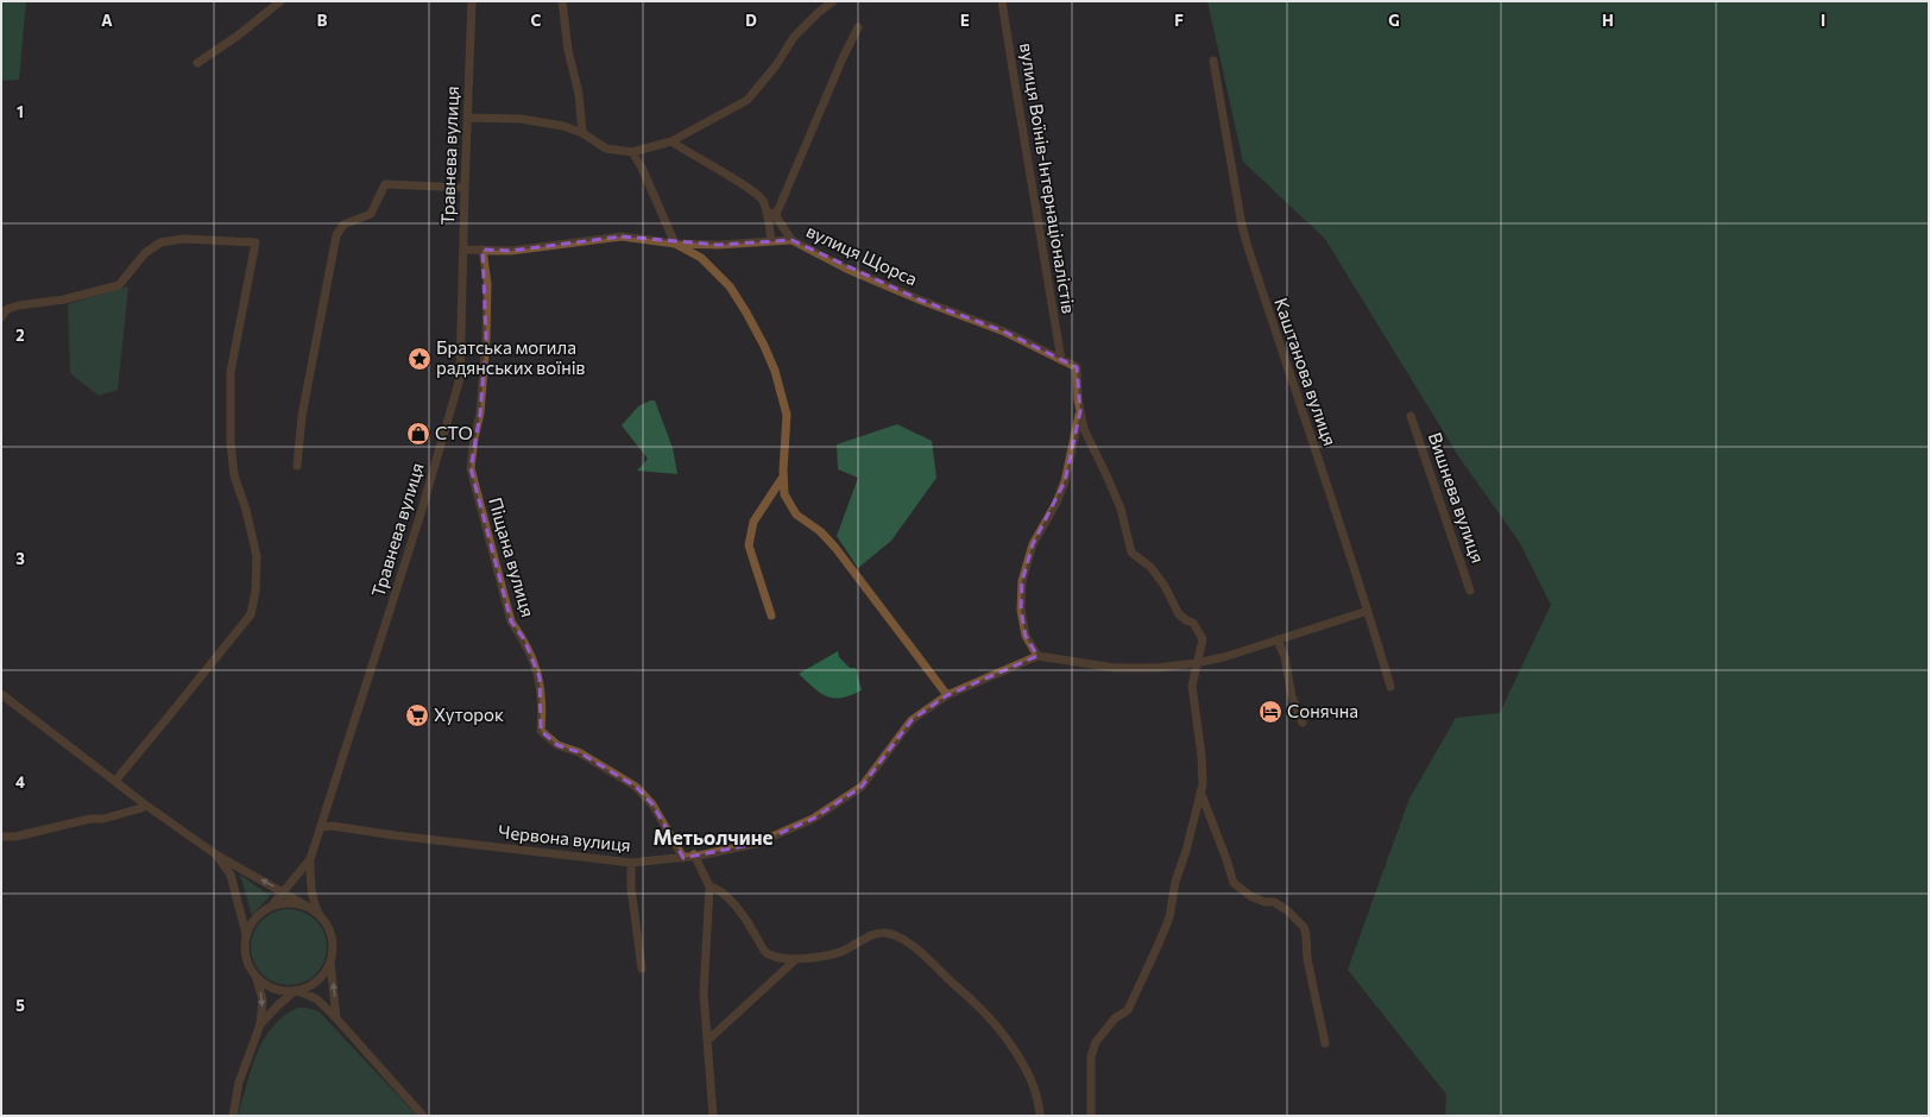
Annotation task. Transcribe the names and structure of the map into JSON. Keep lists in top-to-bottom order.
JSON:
{
  "streets": {
    "street": [
      "Травнева вулиця",
      "вулиця Воїнів-Інтернаціоналістів",
      "вулиця Щорса",
      "Каштанова вулиця",
      "Вишнева вулиця",
      "Піщана вулиця",
      "Червона вулиця"
    ]
  },
  "crossings": [
    ["Травнева вулиця", "вулиця Щорса"],
    ["Травнева вулиця", "Червона вулиця"],
    ["вулиця Воїнів-Інтернаціоналістів", "вулиця Щорса"],
    ["вулиця Щорса", "Піщана вулиця"],
    ["вулиця Щорса", "Червона вулиця"],
    ["Піщана вулиця", "Червона вулиця"]
  ],
  "districts": ["Метьолчине"],
  "places": {
    "place": ["Братська могила радянських воїнів"],
    "shop": ["СТО"],
    "hotel": ["Сонячна"],
    "supermarket": ["Хуторок"]
  },
  "grid": {
    "columns": [
      "A",
      "B",
      "C",
      "D",
      "E",
      "F",
      "G",
      "H",
      "I"
    ],
    "rows": [
      "1",
      "2",
      "3",
      "4",
      "5"
    ]
  }
}
